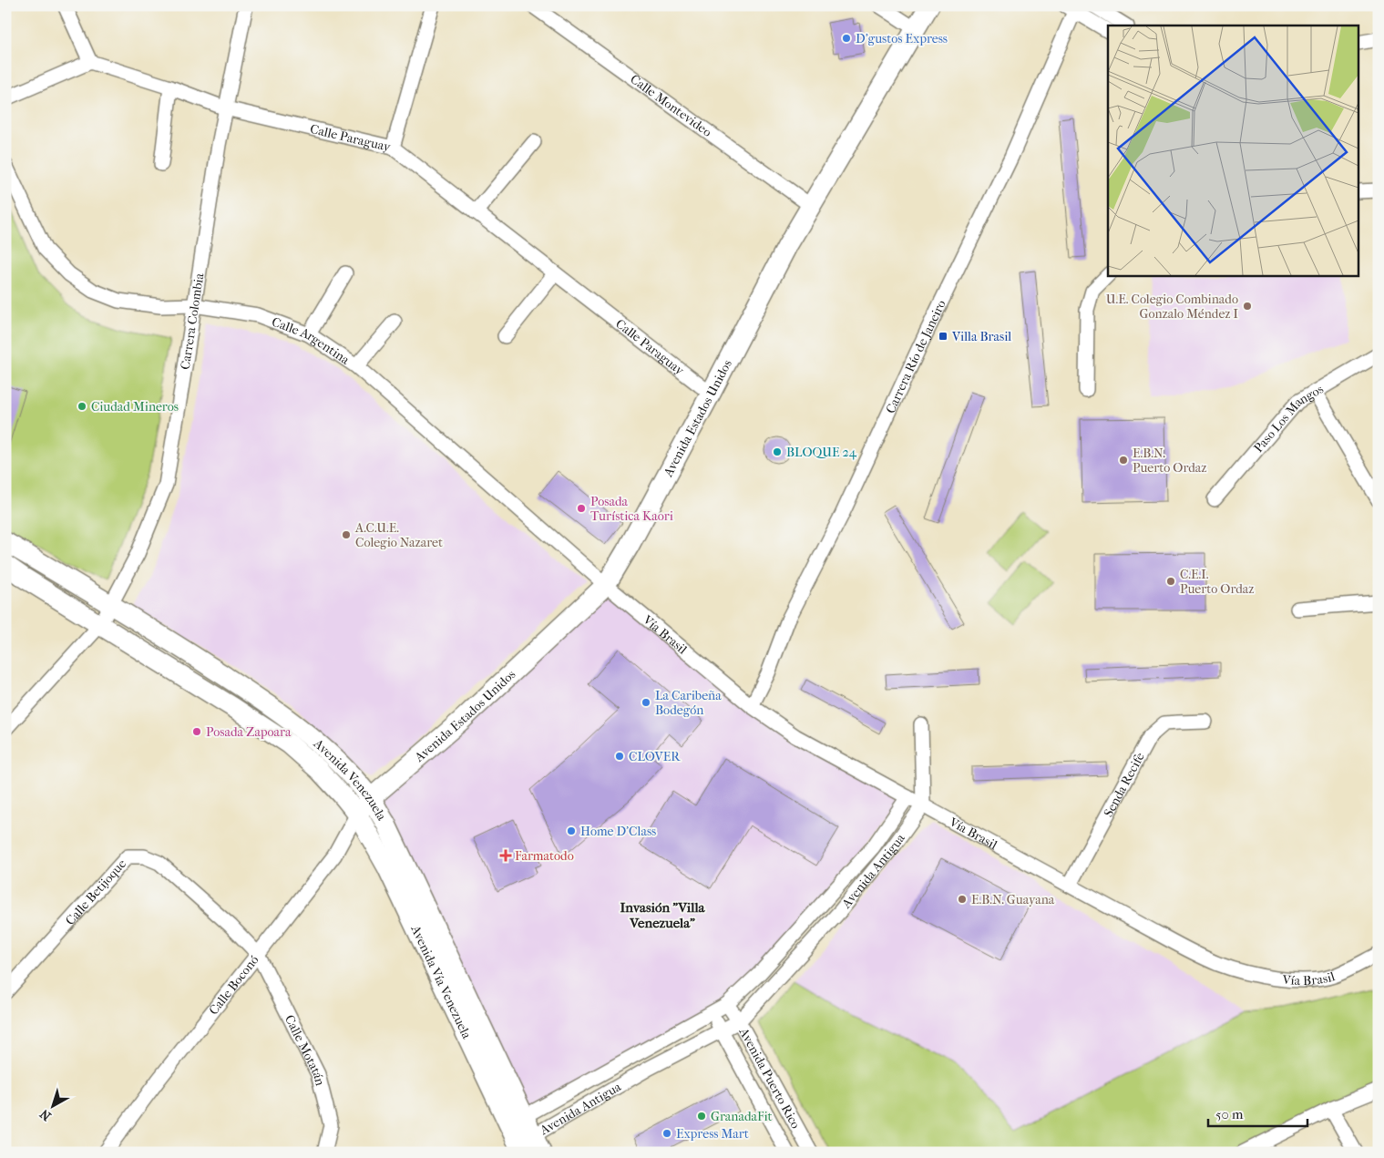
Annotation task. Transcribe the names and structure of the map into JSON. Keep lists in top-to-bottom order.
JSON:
{
  "streets": {
    "street": [
      "Calle Montevideo",
      "Calle Paraguay",
      "Carrera Colombia",
      "Calle Argentina",
      "Carrera Río de Janeiro",
      "Avenida Estados Unidos",
      "Paso Los Mangos",
      "Vía Brasil",
      "Avenida Venezuela",
      "Senda Recife",
      "Avenida Antigua",
      "Calle Betijoque",
      "Avenida Vía Venezuela",
      "Calle Boconó",
      "Calle Motatán",
      "Avenida Puerto Rico"
    ]
  },
  "crossings": [
    ["Calle Montevideo", "Avenida Estados Unidos"],
    ["Calle Paraguay", "Carrera Colombia"],
    ["Calle Paraguay", "Avenida Estados Unidos"],
    ["Carrera Colombia", "Calle Argentina"],
    ["Carrera Colombia", "Avenida Venezuela"],
    ["Calle Argentina", "Avenida Estados Unidos"],
    ["Calle Argentina", "Vía Brasil"],
    ["Carrera Río de Janeiro", "Vía Brasil"],
    ["Avenida Estados Unidos", "Vía Brasil"],
    ["Avenida Estados Unidos", "Avenida Venezuela"],
    ["Avenida Estados Unidos", "Avenida Vía Venezuela"],
    ["Avenida Estados Unidos", "Calle Boconó"],
    ["Vía Brasil", "Senda Recife"],
    ["Vía Brasil", "Avenida Antigua"],
    ["Avenida Venezuela", "Avenida Antigua"],
    ["Avenida Venezuela", "Avenida Vía Venezuela"],
    ["Avenida Venezuela", "Calle Boconó"],
    ["Avenida Antigua", "Avenida Vía Venezuela"],
    ["Avenida Antigua", "Avenida Puerto Rico"],
    ["Calle Betijoque", "Calle Boconó"],
    ["Calle Betijoque", "Calle Motatán"],
    ["Avenida Vía Venezuela", "Calle Boconó"],
    ["Calle Boconó", "Calle Motatán"]
  ],
  "districts": ["Invasión \"Villa Venezuela\""],
  "places": {
    "other": [
      "D'gustos Express",
      "U.E. Colegio Combinado Gonzalo Méndez I",
      "Ciudad Mineros",
      "BLOQUE 24",
      "E.B.N. Puerto Ordaz",
      "Posada Turística Kaori",
      "A.C.U.E. Colegio Nazaret",
      "C.E.I. Puerto Ordaz",
      "La Caribeña Bodegón",
      "Posada Zapoara",
      "CLOVER",
      "Home D'Class",
      "E.B.N. Guayana",
      "GranadaFit",
      "Express Mart"
    ],
    "transit": ["Villa Brasil"],
    "health": ["Farmatodo"]
  },
  "scale_bar": "50 m",
  "north": "bottom left"
}
